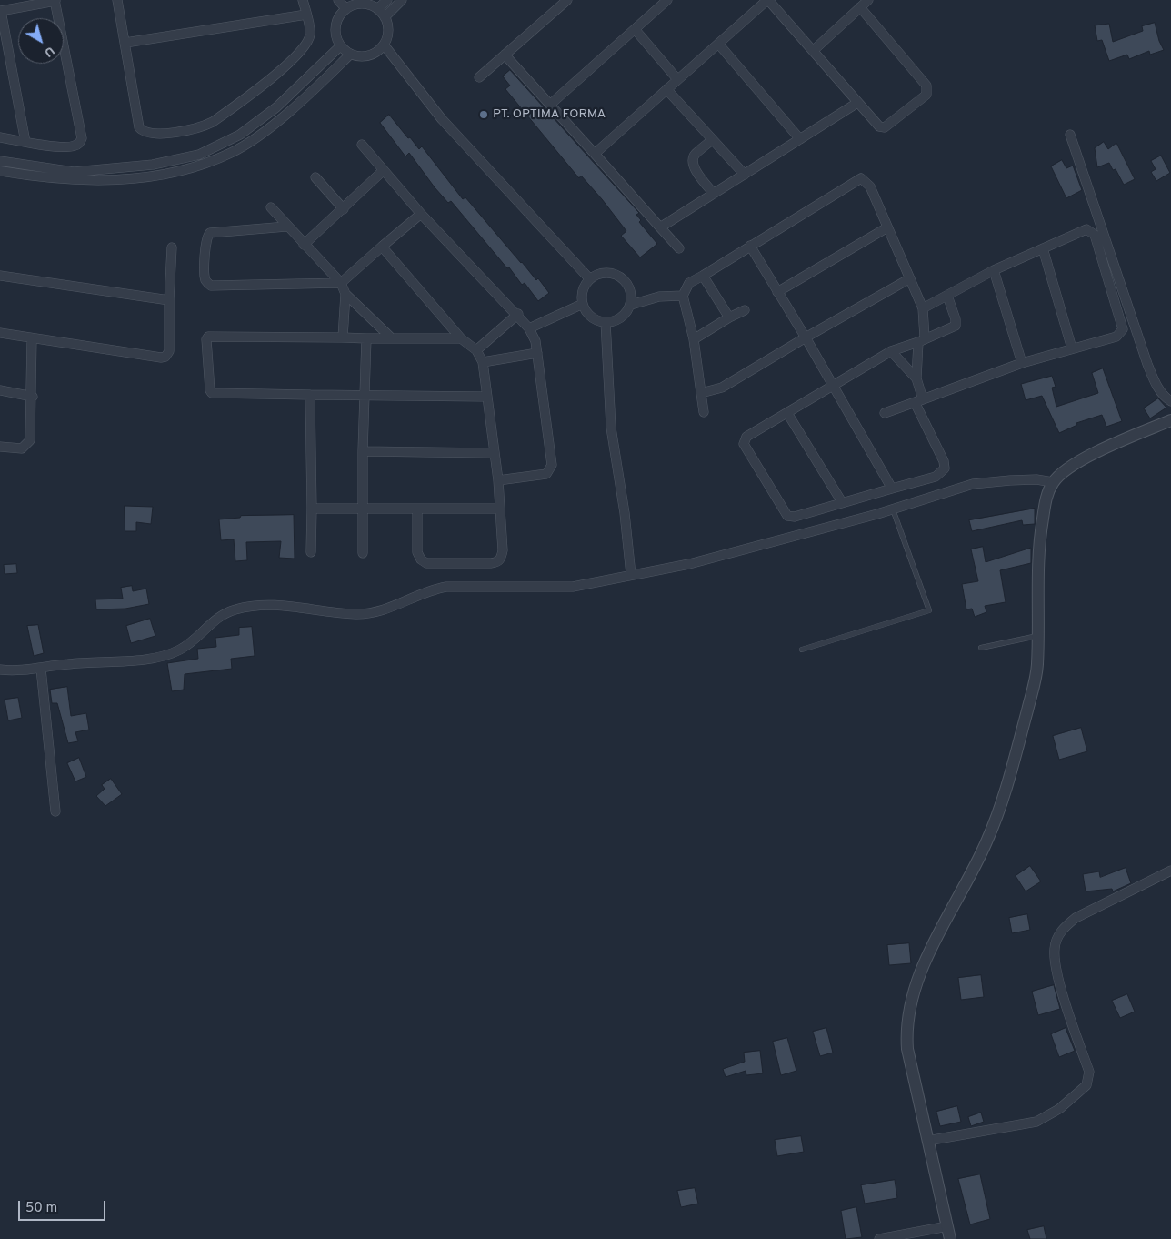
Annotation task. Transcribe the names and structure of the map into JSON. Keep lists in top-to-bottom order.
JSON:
{
  "places": ["PT. OPTIMA FORMA"],
  "scale_bar": "50 m",
  "north": "bottom right"
}
